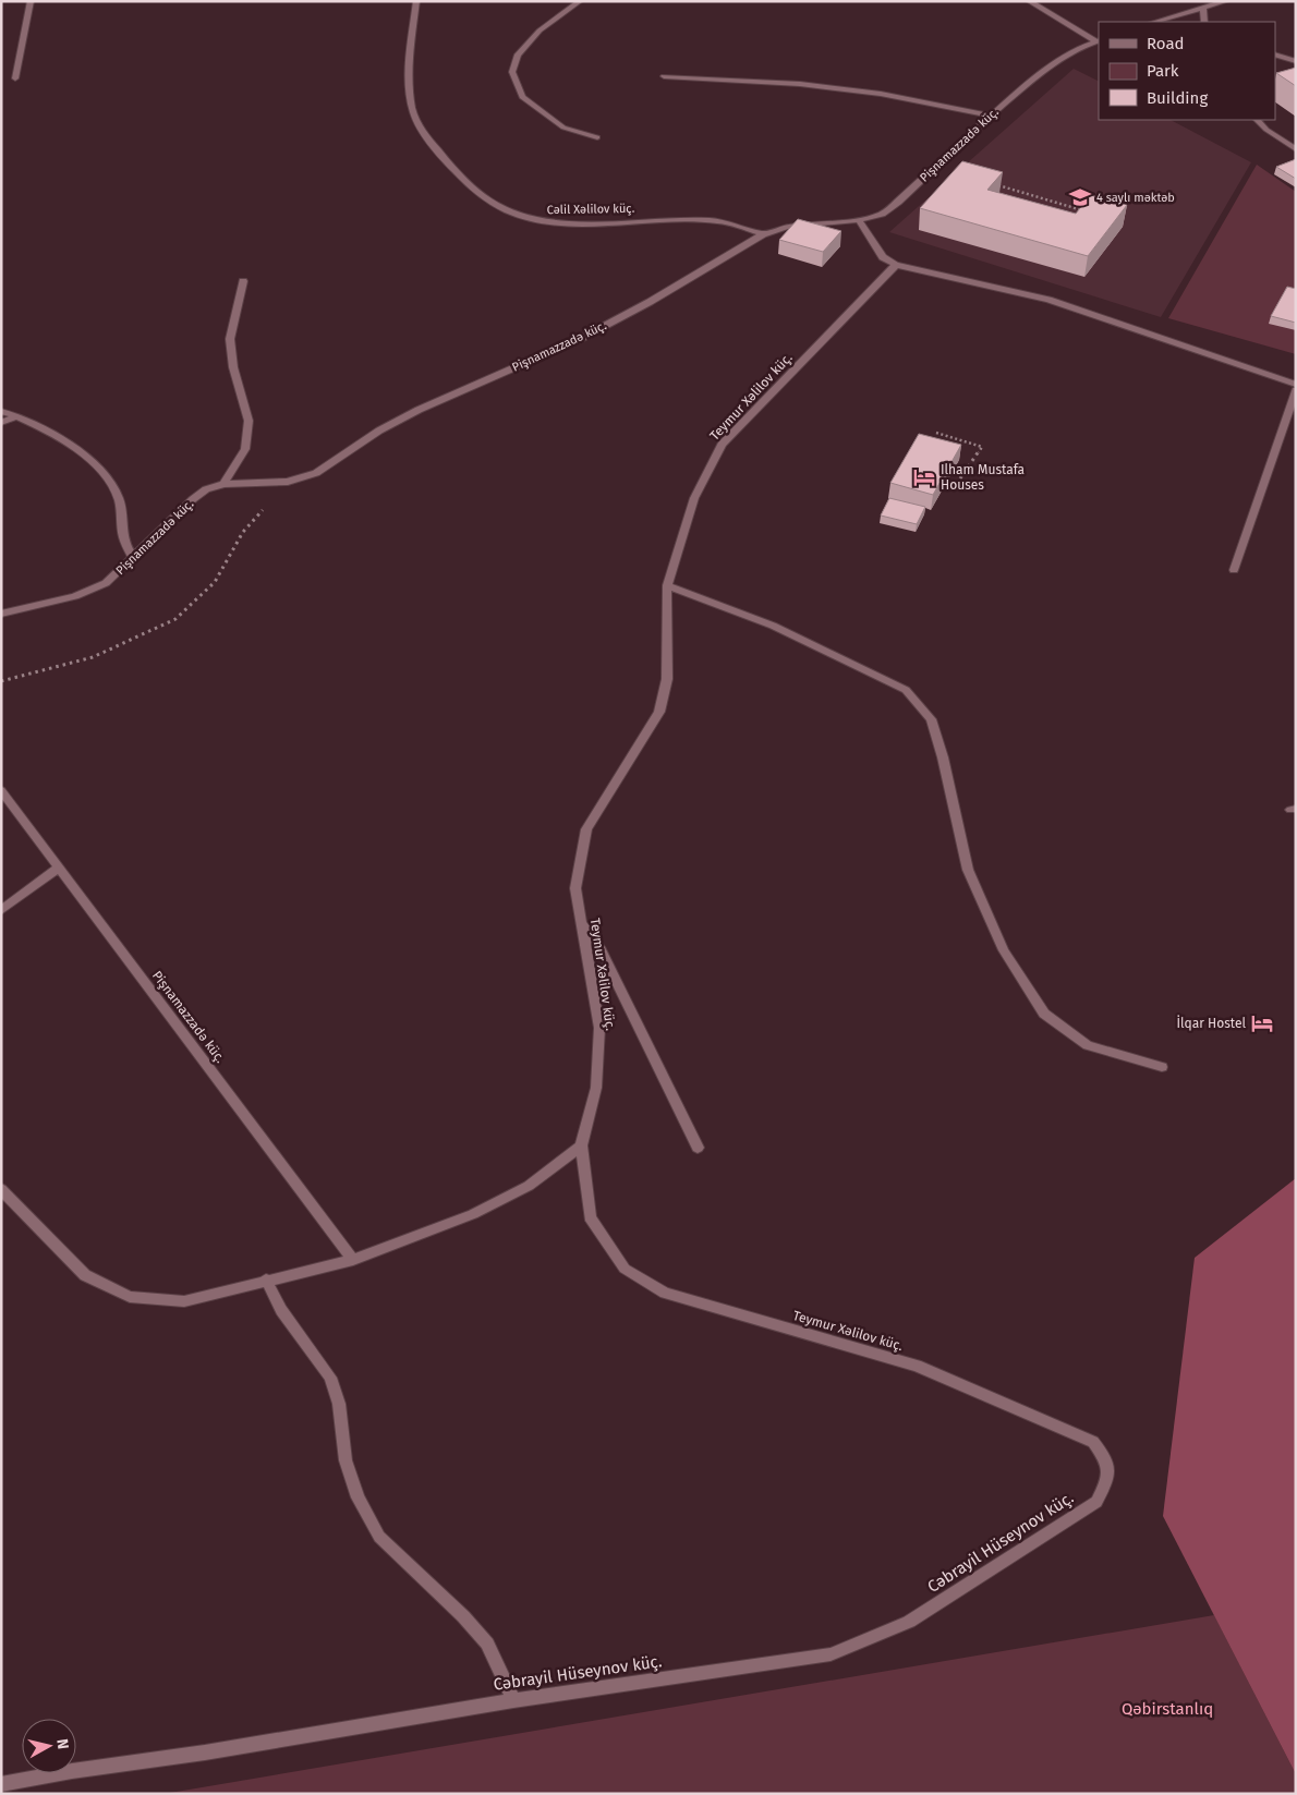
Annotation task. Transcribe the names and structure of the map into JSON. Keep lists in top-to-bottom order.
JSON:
{
  "streets": {
    "street": [
      "Pişnamazzadə küç.",
      "Cəlil Xəlilov küç.",
      "Teymur Xəlilov küç.",
      "Cəbrayil Hüseynov küç."
    ]
  },
  "crossings": [
    ["Pişnamazzadə küç.", "Cəlil Xəlilov küç."],
    ["Teymur Xəlilov küç.", "Cəbrayil Hüseynov küç."]
  ],
  "parks": ["Qəbirstanlıq"],
  "places": {
    "school or university": ["4 saylı məktəb"],
    "hotel": ["Ilham Mustafa Houses", "İlqar Hostel"]
  },
  "legend": ["Road", "Park", "Building"],
  "north": "right"
}
